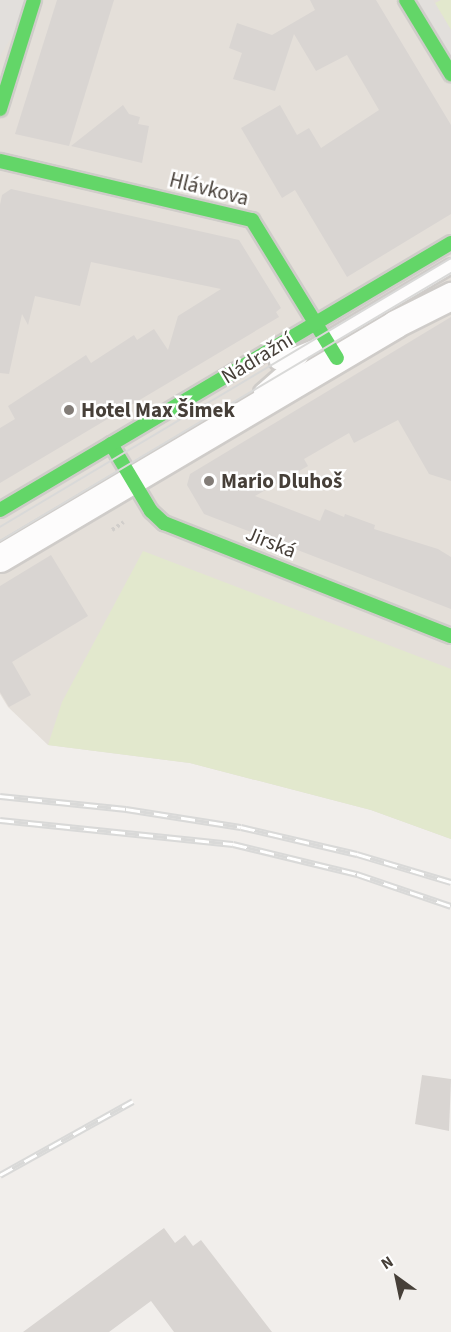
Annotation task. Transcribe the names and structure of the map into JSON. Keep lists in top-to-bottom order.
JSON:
{
  "streets": {
    "street": ["Hlávkova", "Nádražní", "Jirská"]
  },
  "crossings": [
    ["Hlávkova", "Nádražní"],
    ["Nádražní", "Jirská"]
  ],
  "places": ["Hotel Max Šimek", "Mario Dluhoš"],
  "north": "top left"
}
